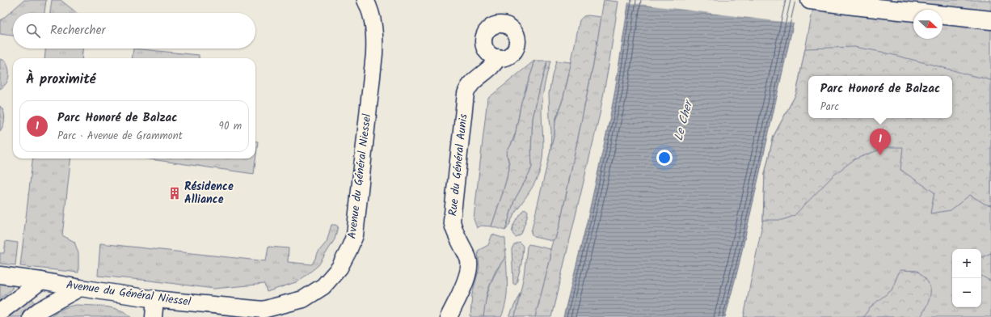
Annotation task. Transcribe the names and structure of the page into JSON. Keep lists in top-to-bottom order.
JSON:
{
  "streets": {
    "street": ["Rue du Général Aunis", "Avenue du Général Niessel"]
  },
  "water": ["Le Cher"],
  "places": {
    "building": ["Résidence Alliance"]
  },
  "north": "right",
  "page": {
    "search": "Rechercher",
    "heading": "À proximité",
    "popup": ["Parc Honoré de Balzac", "Parc"],
    "list": [
      {
        "mark": "1",
        "name": "Parc Honoré de Balzac",
        "note": "Parc · Avenue de Grammont",
        "value": "90 m"
      }
    ],
    "pins": "1",
    "map_buttons": ["+", "−"]
  }
}
